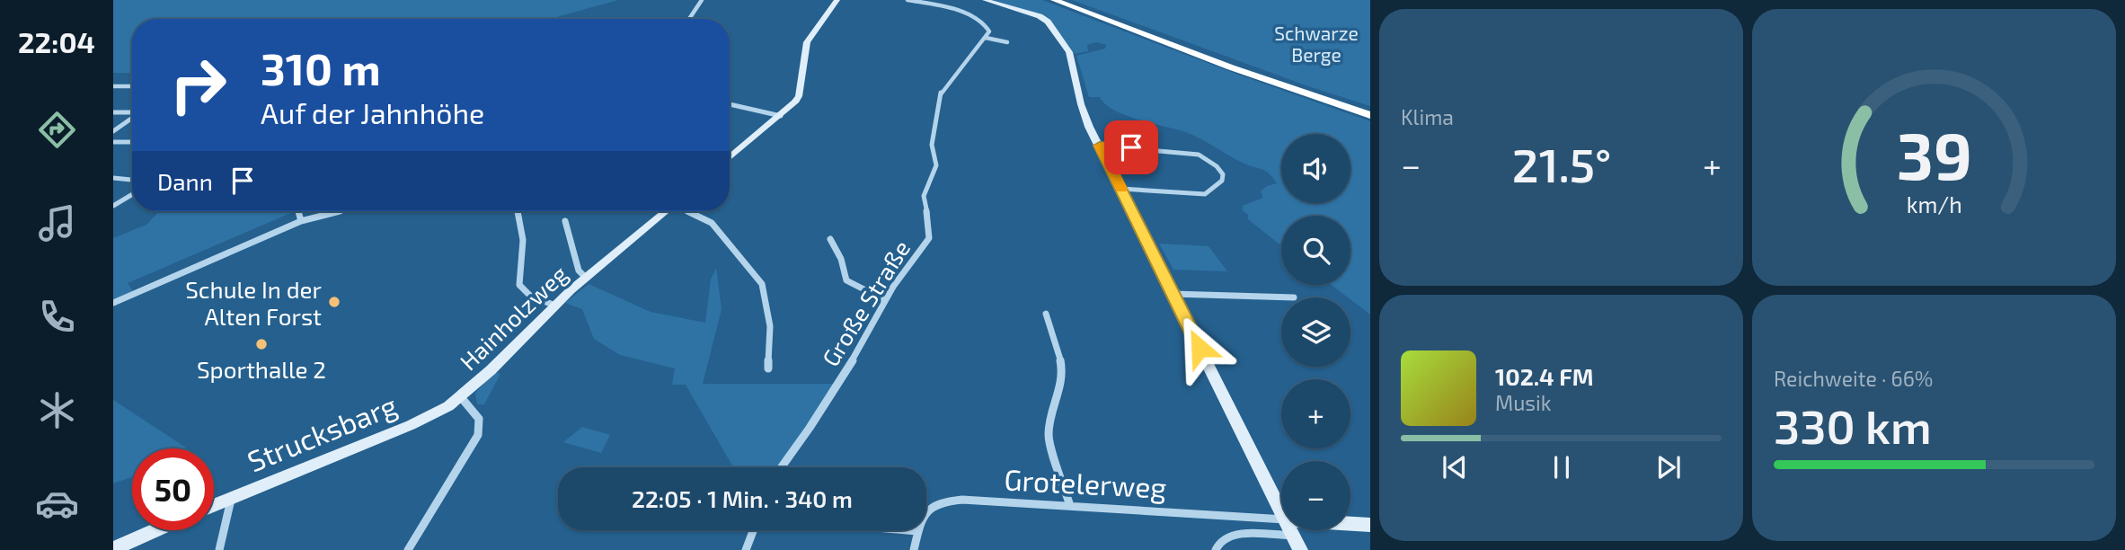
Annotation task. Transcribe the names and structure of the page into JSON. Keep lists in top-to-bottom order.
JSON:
{
  "streets": {
    "street": [
      "Große Straße",
      "Hainholzweg",
      "Strucksbarg",
      "Grotelerweg"
    ]
  },
  "crossings": [
    ["Hainholzweg", "Strucksbarg"]
  ],
  "parks": ["Schwarze Berge"],
  "places": ["Schule In der Alten Forst", "Sporthalle 2"],
  "page": {
    "tabs": "22:04",
    "tile": [
      "Klima",
      ["Reichweite · 66%", "330 km"]
    ],
    "turn": ["310 m", "Auf der Jahnhöhe"],
    "map_buttons": ["+", "−"],
    "heat": ["−", "21.5°", "+"],
    "then": "Dann",
    "song": ["102.4 FM", "Musik"],
    "limit": "50",
    "trip": "22:05 · 1 Min. · 340 m",
    "gauge": ["39", "km/h"]
  }
}
